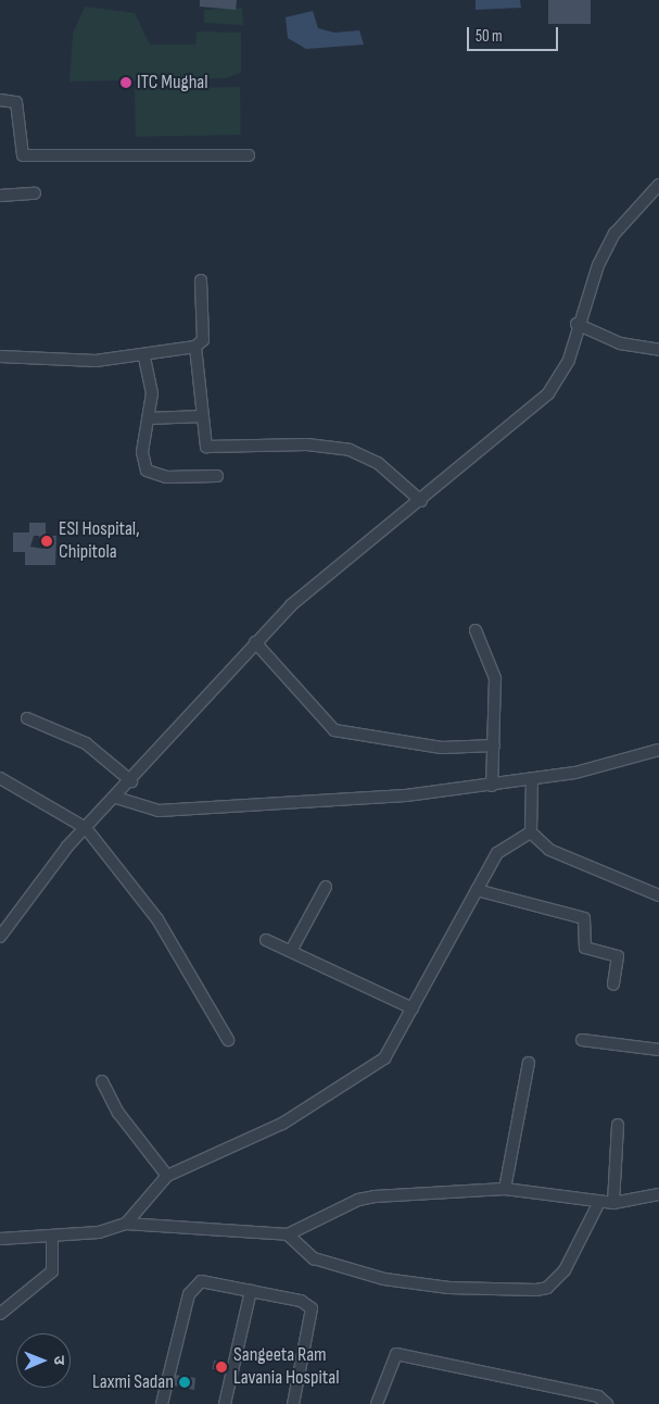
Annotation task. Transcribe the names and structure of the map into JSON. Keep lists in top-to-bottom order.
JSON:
{
  "places": [
    "ITC Mughal",
    "ESI Hospital, Chipitola",
    "Sangeeta Ram Lavania Hospital",
    "Laxmi Sadan"
  ],
  "scale_bar": "50 m",
  "north": "right"
}
